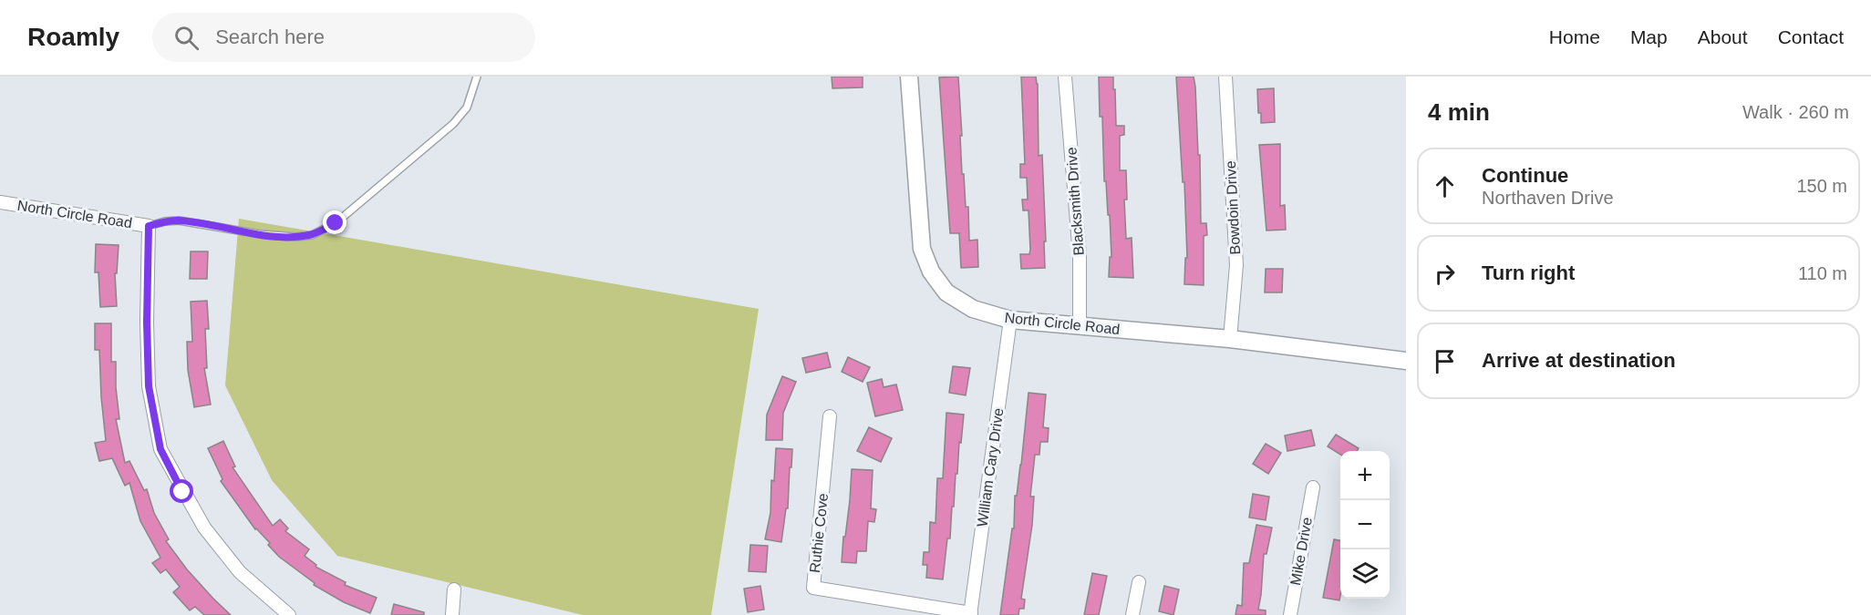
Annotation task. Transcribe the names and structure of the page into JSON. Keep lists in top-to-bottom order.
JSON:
{
  "streets": {
    "street": [
      "Blacksmith Drive",
      "Bowdoin Drive",
      "North Circle Road",
      "William Cary Drive",
      "Ruthie Cove",
      "Mike Drive"
    ]
  },
  "crossings": [
    ["Blacksmith Drive", "North Circle Road"],
    ["Bowdoin Drive", "North Circle Road"],
    ["North Circle Road", "William Cary Drive"],
    ["William Cary Drive", "Ruthie Cove"]
  ],
  "page": {
    "header": "Roamly",
    "search": "Search here",
    "nav": [
      "Home",
      "Map",
      "About",
      "Contact"
    ],
    "heading": ["4 min", "Walk · 260 m"],
    "list": [
      ["Continue", "Northaven Drive", "150 m"],
      ["Turn right", "110 m"],
      "Arrive at destination"
    ],
    "map_buttons": ["+", "−"]
  }
}
